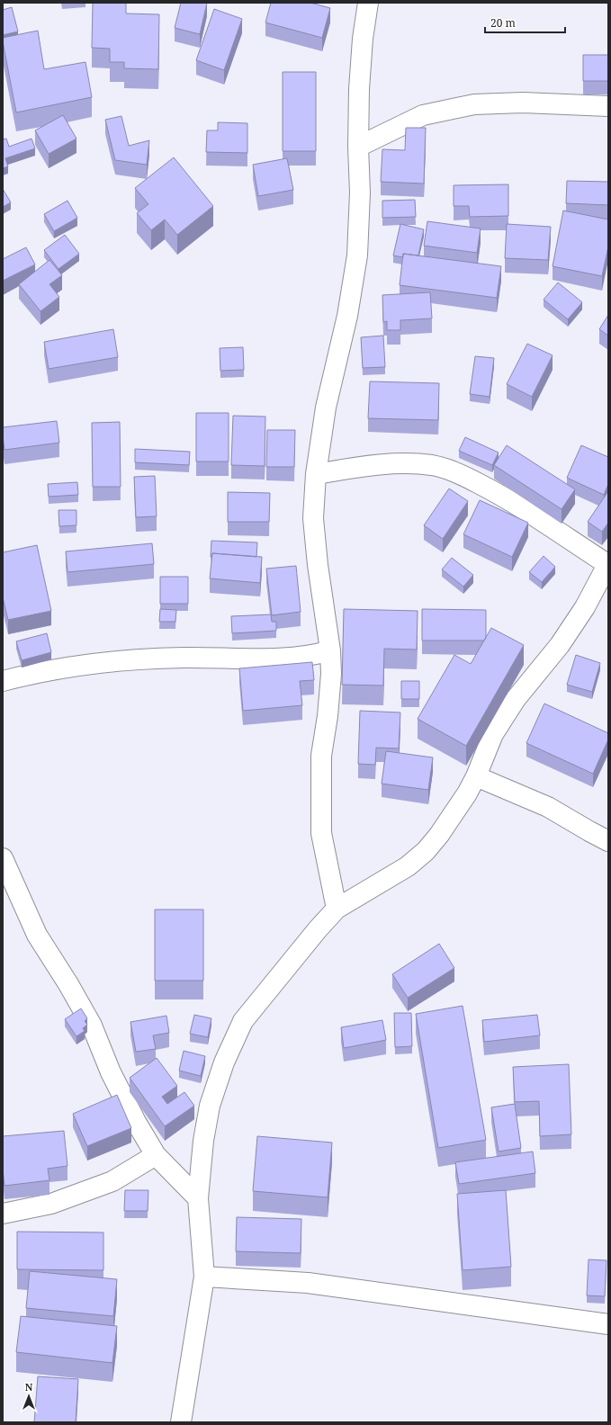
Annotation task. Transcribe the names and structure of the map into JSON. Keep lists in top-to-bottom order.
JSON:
{
  "scale_bar": "20 m",
  "north": "top"
}
